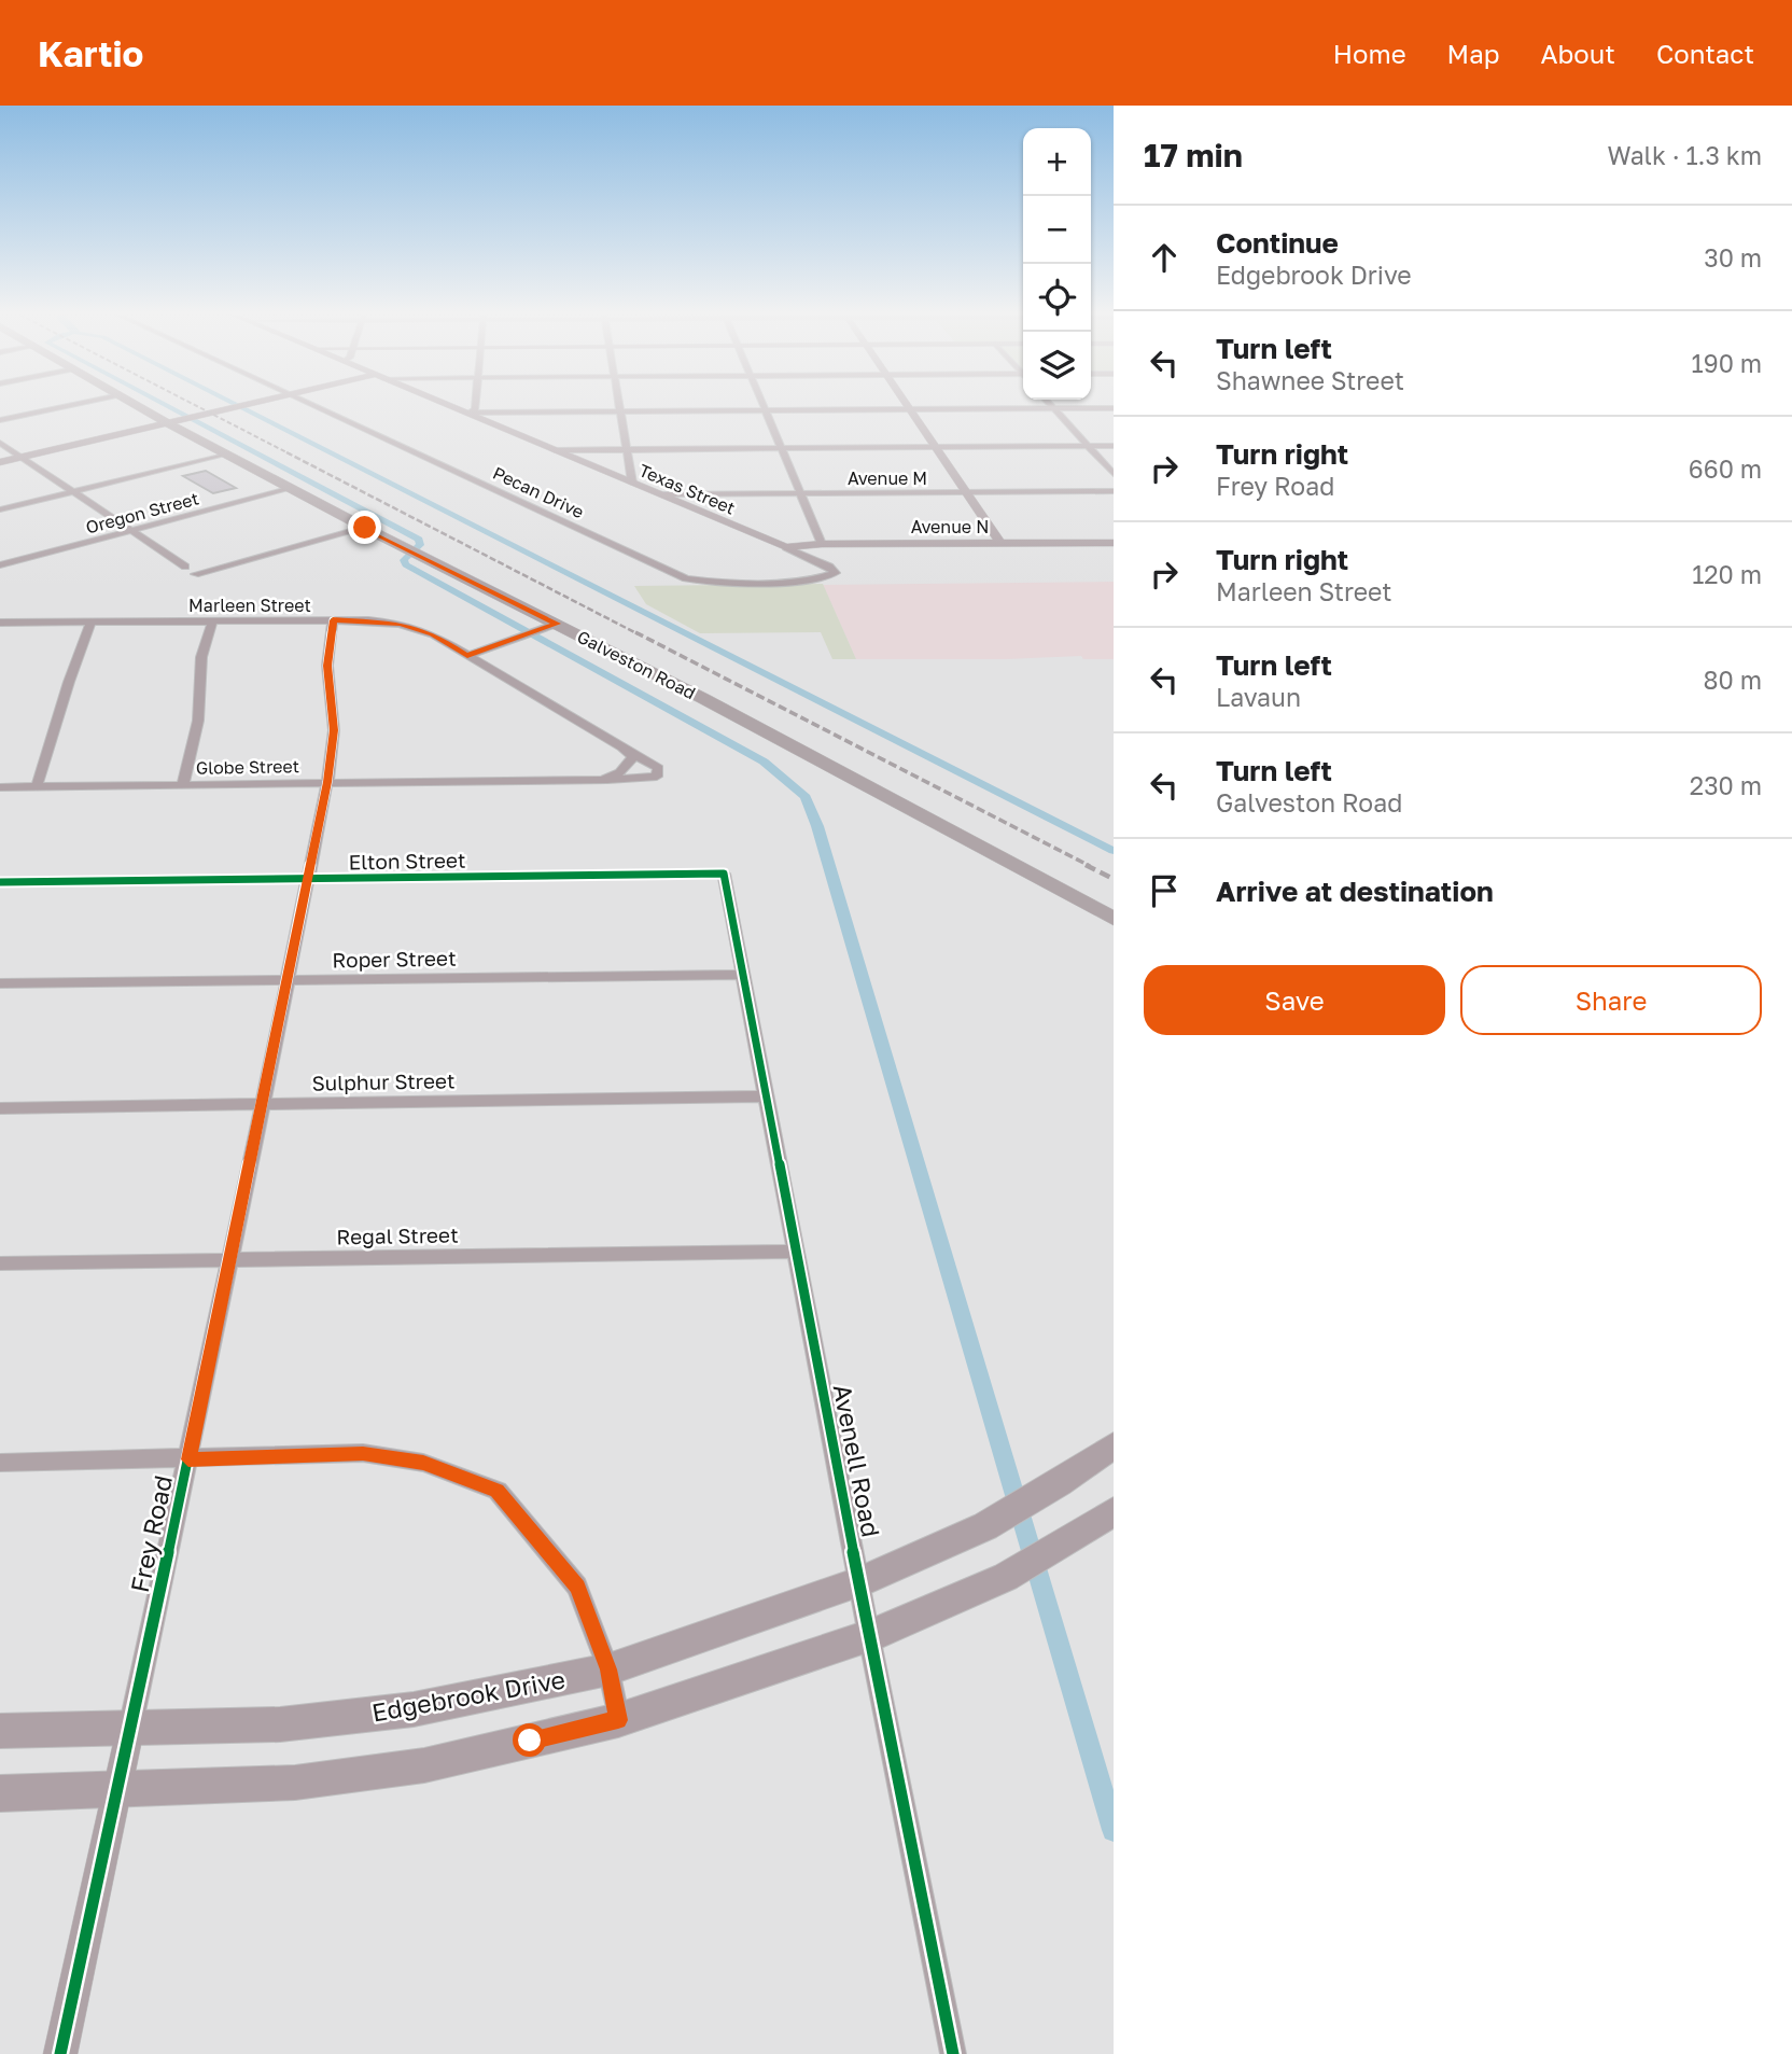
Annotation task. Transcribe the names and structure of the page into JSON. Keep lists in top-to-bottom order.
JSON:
{
  "streets": {
    "main road": ["Galveston Road", "Edgebrook Drive"],
    "street": [
      "Avenue M",
      "Texas Street",
      "Pecan Drive",
      "Oregon Street",
      "Avenue N",
      "Marleen Street",
      "Globe Street",
      "Elton Street",
      "Roper Street",
      "Sulphur Street",
      "Regal Street",
      "Avenell Road",
      "Frey Road"
    ]
  },
  "crossings": [
    ["Avenue M", "Texas Street"],
    ["Texas Street", "Pecan Drive"],
    ["Texas Street", "Avenue N"],
    ["Oregon Street", "Galveston Road"],
    ["Marleen Street", "Globe Street"],
    ["Marleen Street", "Frey Road"],
    ["Globe Street", "Frey Road"],
    ["Elton Street", "Avenell Road"],
    ["Elton Street", "Frey Road"],
    ["Roper Street", "Avenell Road"],
    ["Roper Street", "Frey Road"],
    ["Sulphur Street", "Avenell Road"],
    ["Sulphur Street", "Frey Road"],
    ["Regal Street", "Avenell Road"],
    ["Regal Street", "Frey Road"],
    ["Avenell Road", "Edgebrook Drive"],
    ["Frey Road", "Edgebrook Drive"]
  ],
  "page": {
    "header": "Kartio",
    "nav": [
      "Home",
      "Map",
      "About",
      "Contact"
    ],
    "heading": ["17 min", "Walk · 1.3 km"],
    "map_buttons": ["+", "−"],
    "list": [
      ["Continue", "Edgebrook Drive", "30 m"],
      ["Turn left", "Shawnee Street", "190 m"],
      ["Turn right", "Frey Road", "660 m"],
      ["Turn right", "Marleen Street", "120 m"],
      ["Turn left", "Lavaun", "80 m"],
      ["Turn left", "Galveston Road", "230 m"],
      "Arrive at destination"
    ],
    "buttons": ["Save", "Share"]
  }
}
